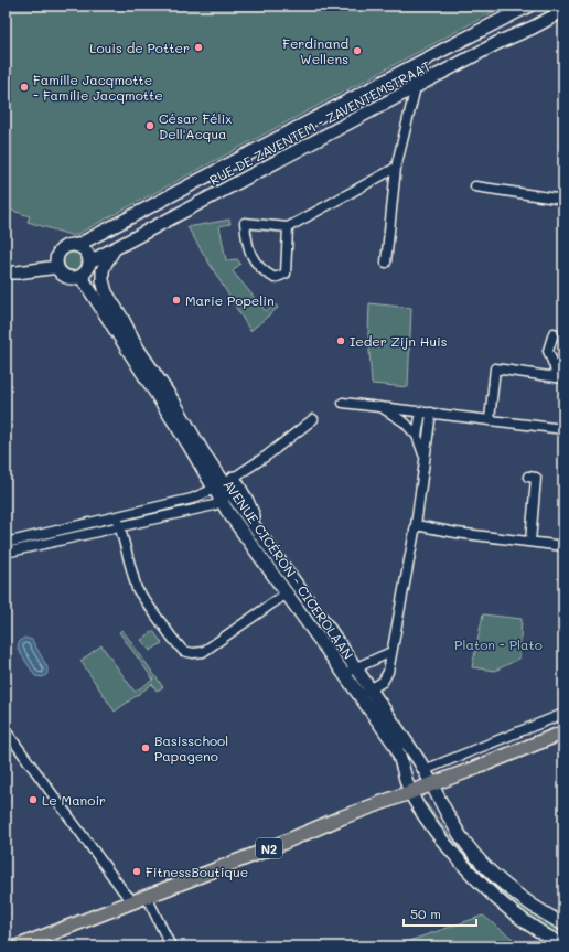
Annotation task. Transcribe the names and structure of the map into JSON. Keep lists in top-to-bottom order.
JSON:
{
  "streets": {
    "main road": ["RUE DE ZAVENTEM - ZAVENTEMSTRAAT", "AVENUE CICÉRON - CICEROLAAN", "N2"]
  },
  "crossings": [
    ["RUE DE ZAVENTEM - ZAVENTEMSTRAAT", "AVENUE CICÉRON - CICEROLAAN"],
    ["AVENUE CICÉRON - CICEROLAAN", "N2"]
  ],
  "parks": ["Platon - Plato"],
  "places": [
    "Louis de Potter",
    "Ferdinand Wellens",
    "Famille Jacqmotte - Familie Jacqmotte",
    "César Félix Dell'Acqua",
    "Marie Popelin",
    "Ieder Zijn Huis",
    "Basisschool Papageno",
    "Le Manoir",
    "FitnessBoutique"
  ],
  "scale_bar": "50 m"
}
